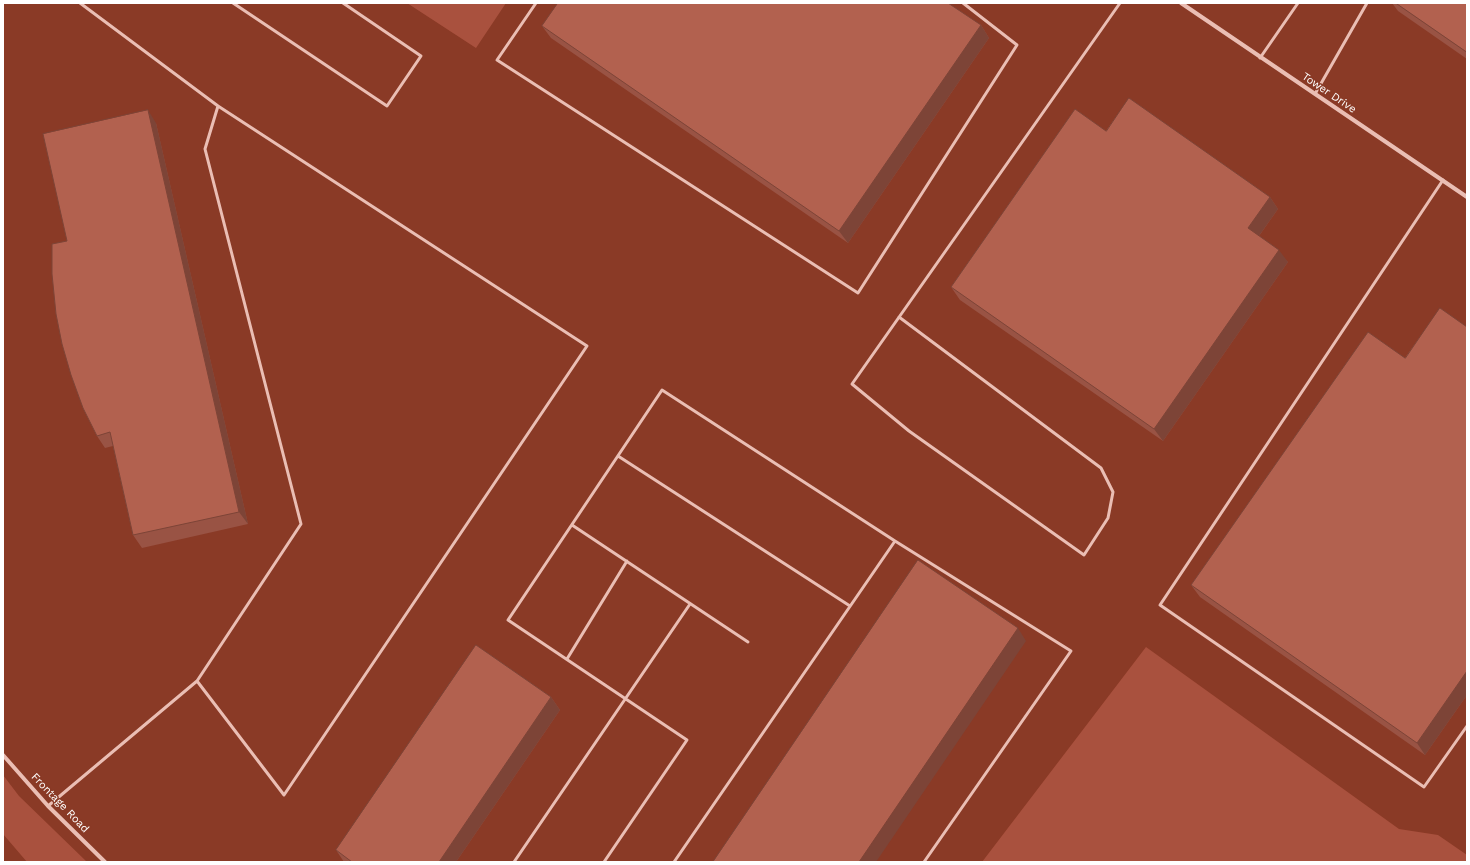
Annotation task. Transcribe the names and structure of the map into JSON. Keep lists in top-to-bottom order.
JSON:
{
  "streets": {
    "street": ["Tower Drive", "Frontage Road"]
  }
}
